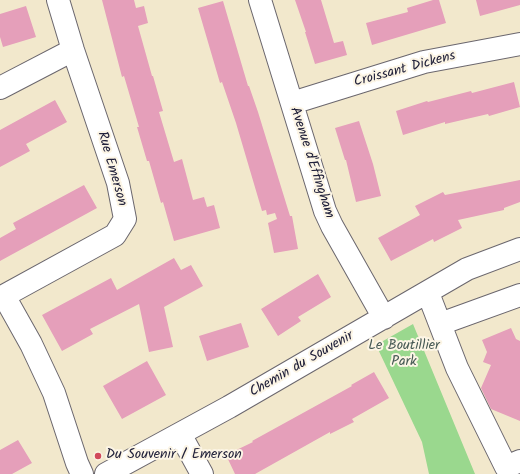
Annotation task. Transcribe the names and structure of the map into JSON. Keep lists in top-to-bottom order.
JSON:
{
  "streets": {
    "street": [
      "Croissant Dickens",
      "Avenue d'Effingham",
      "Rue Emerson",
      "Chemin du Souvenir"
    ]
  },
  "crossings": [
    ["Croissant Dickens", "Avenue d'Effingham"],
    ["Avenue d'Effingham", "Chemin du Souvenir"]
  ],
  "parks": ["Le Boutillier Park"],
  "places": ["Du Souvenir / Emerson"]
}
